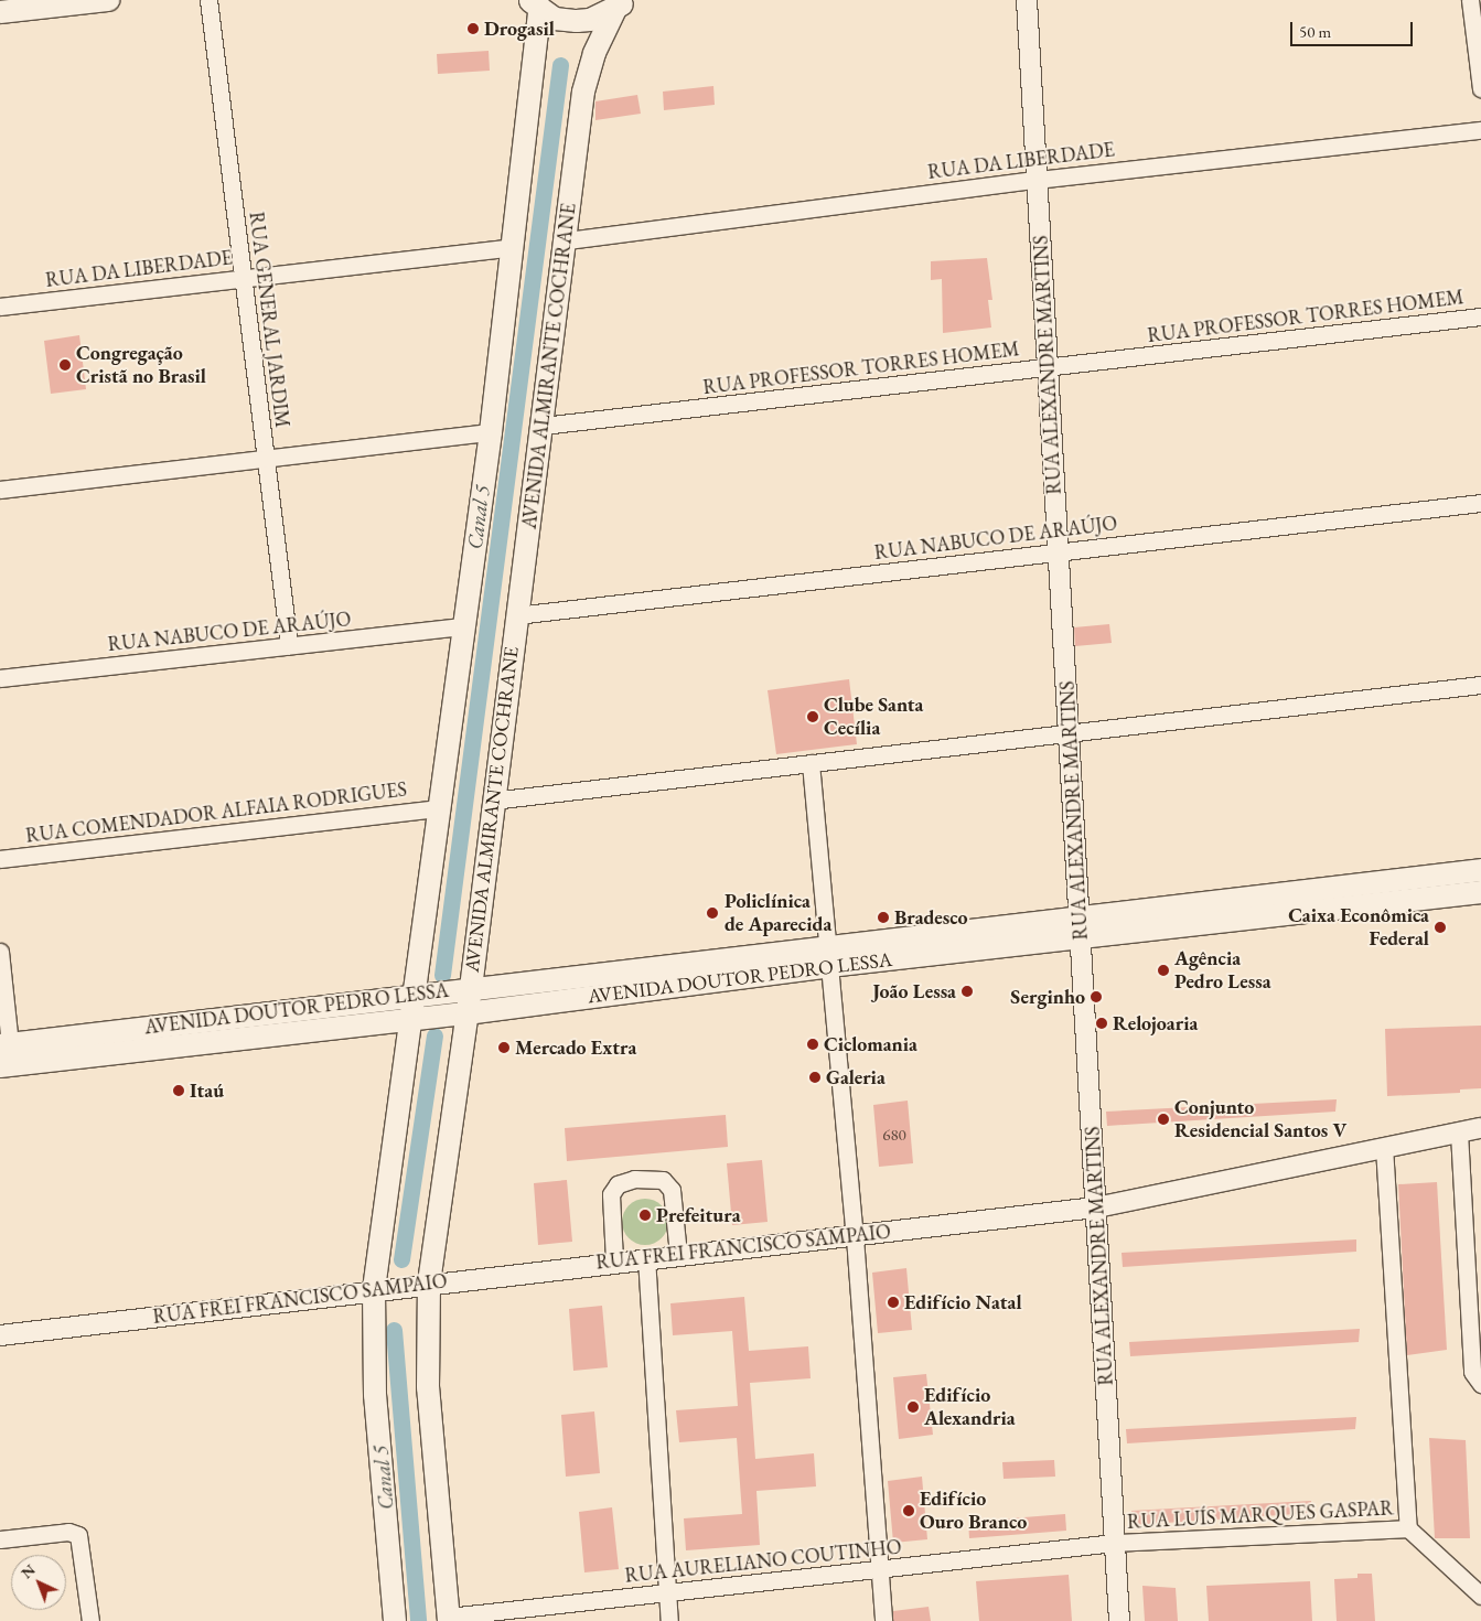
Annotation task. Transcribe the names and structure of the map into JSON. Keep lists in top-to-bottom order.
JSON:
{
  "streets": {
    "main road": ["AVENIDA ALMIRANTE COCHRANE", "AVENIDA DOUTOR PEDRO LESSA"],
    "street": [
      "RUA DA LIBERDADE",
      "RUA PROFESSOR TORRES HOMEM",
      "RUA GENERAL JARDIM",
      "RUA ALEXANDRE MARTINS",
      "RUA NABUCO DE ARAÚJO",
      "RUA COMENDADOR ALFAIA RODRIGUES",
      "RUA FREI FRANCISCO SAMPAIO",
      "RUA LUÍS MARQUES GASPAR",
      "RUA AURELIANO COUTINHO"
    ]
  },
  "crossings": [
    ["RUA DA LIBERDADE", "RUA GENERAL JARDIM"],
    ["RUA DA LIBERDADE", "RUA ALEXANDRE MARTINS"],
    ["RUA DA LIBERDADE", "AVENIDA ALMIRANTE COCHRANE"],
    ["RUA PROFESSOR TORRES HOMEM", "RUA ALEXANDRE MARTINS"],
    ["RUA PROFESSOR TORRES HOMEM", "AVENIDA ALMIRANTE COCHRANE"],
    ["RUA GENERAL JARDIM", "RUA NABUCO DE ARAÚJO"],
    ["RUA ALEXANDRE MARTINS", "RUA NABUCO DE ARAÚJO"],
    ["RUA ALEXANDRE MARTINS", "AVENIDA DOUTOR PEDRO LESSA"],
    ["RUA ALEXANDRE MARTINS", "RUA FREI FRANCISCO SAMPAIO"],
    ["RUA ALEXANDRE MARTINS", "RUA LUÍS MARQUES GASPAR"],
    ["RUA ALEXANDRE MARTINS", "RUA AURELIANO COUTINHO"],
    ["AVENIDA ALMIRANTE COCHRANE", "RUA NABUCO DE ARAÚJO"],
    ["AVENIDA ALMIRANTE COCHRANE", "AVENIDA DOUTOR PEDRO LESSA"],
    ["AVENIDA ALMIRANTE COCHRANE", "RUA FREI FRANCISCO SAMPAIO"],
    ["AVENIDA ALMIRANTE COCHRANE", "RUA AURELIANO COUTINHO"],
    ["RUA LUÍS MARQUES GASPAR", "RUA AURELIANO COUTINHO"]
  ],
  "water": ["Canal 5"],
  "places": [
    "Drogasil",
    "Congregação Cristã no Brasil",
    "Clube Santa Cecília",
    "Policlínica de Aparecida",
    "Bradesco",
    "Caixa Econômica Federal",
    "Agência Pedro Lessa",
    "João Lessa",
    "Serginho",
    "Relojoaria",
    "Ciclomania",
    "Mercado Extra",
    "Galeria",
    "Itaú",
    "Conjunto Residencial Santos V",
    "Prefeitura",
    "Edifício Natal",
    "Edifício Alexandria",
    "Edifício Ouro Branco"
  ],
  "house_numbers": ["680"],
  "scale_bar": "50 m",
  "north": "top left"
}
